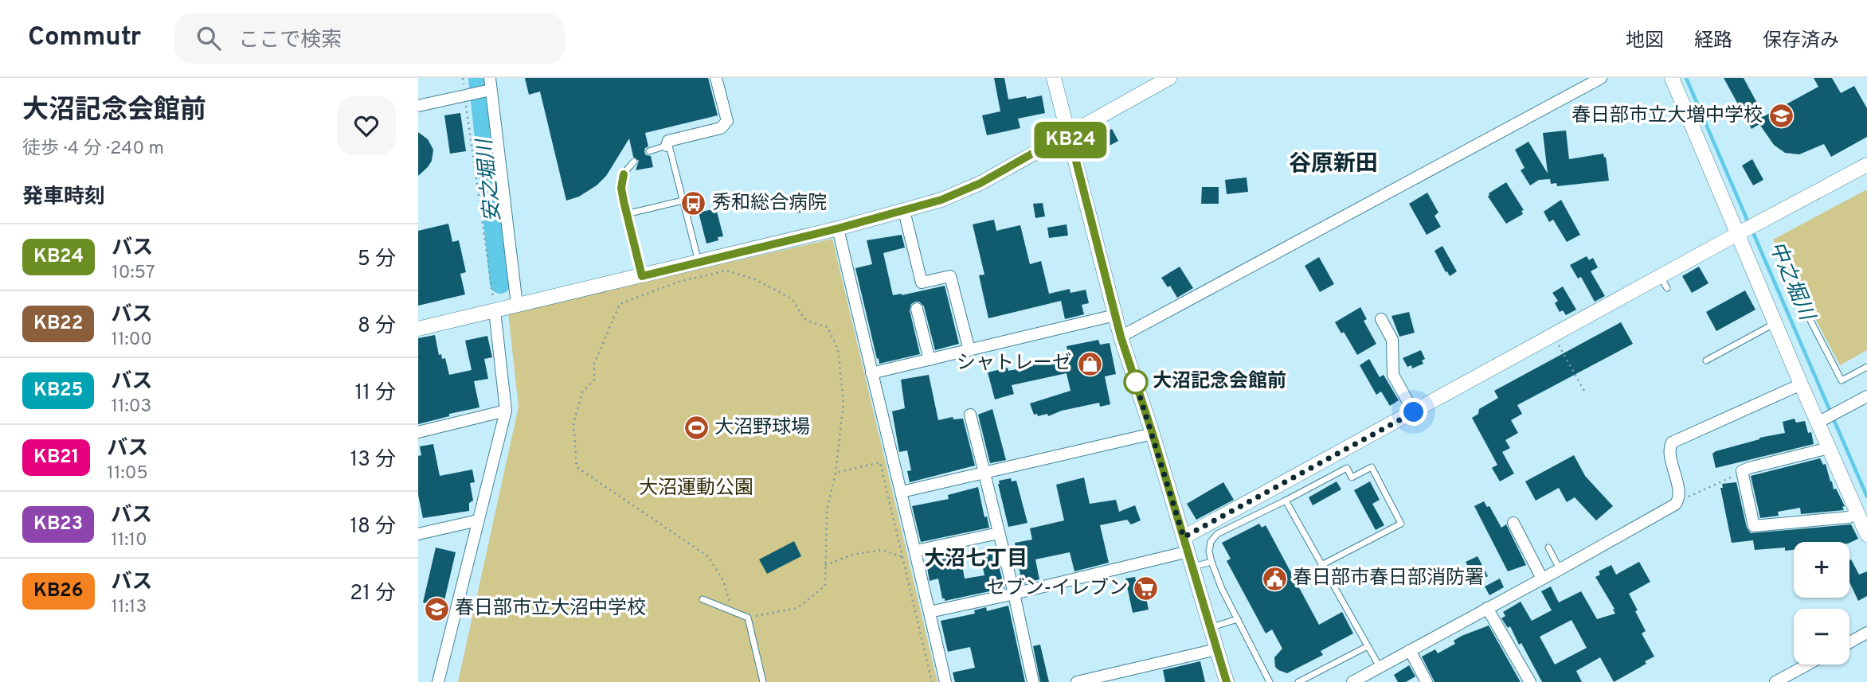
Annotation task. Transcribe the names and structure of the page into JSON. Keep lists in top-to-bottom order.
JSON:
{
  "districts": ["谷原新田", "大沼七丁目"],
  "water": ["安之堀川", "中之堀川"],
  "parks": ["大沼運動公園"],
  "places": {
    "school or university": ["春日部市立大増中学校", "春日部市立大沼中学校"],
    "bus stop": ["秀和総合病院"],
    "shop": ["シャトレーゼ"],
    "other": ["大沼記念会館前"],
    "sports": ["大沼野球場"],
    "public building": ["春日部市春日部消防署"],
    "supermarket": ["セブン-イレブン"]
  },
  "lines": ["bus line KB24"],
  "page": {
    "header": "Commutr",
    "search": "ここで検索",
    "nav": ["地図", "経路", "保存済み"],
    "heading": [
      ["大沼記念会館前", "徒歩 · 4 分 · 240 m"],
      "発車時刻"
    ],
    "on_map": "KB24",
    "list": [
      {
        "mark": "KB24",
        "name": "バス",
        "note": "10:57",
        "value": "5 分"
      },
      {
        "mark": "KB22",
        "name": "バス",
        "note": "11:00",
        "value": "8 分"
      },
      {
        "mark": "KB25",
        "name": "バス",
        "note": "11:03",
        "value": "11 分"
      },
      {
        "mark": "KB21",
        "name": "バス",
        "note": "11:05",
        "value": "13 分"
      },
      {
        "mark": "KB23",
        "name": "バス",
        "note": "11:10",
        "value": "18 分"
      },
      {
        "mark": "KB26",
        "name": "バス",
        "note": "11:13",
        "value": "21 分"
      }
    ],
    "map_buttons": ["+", "−"]
  }
}
